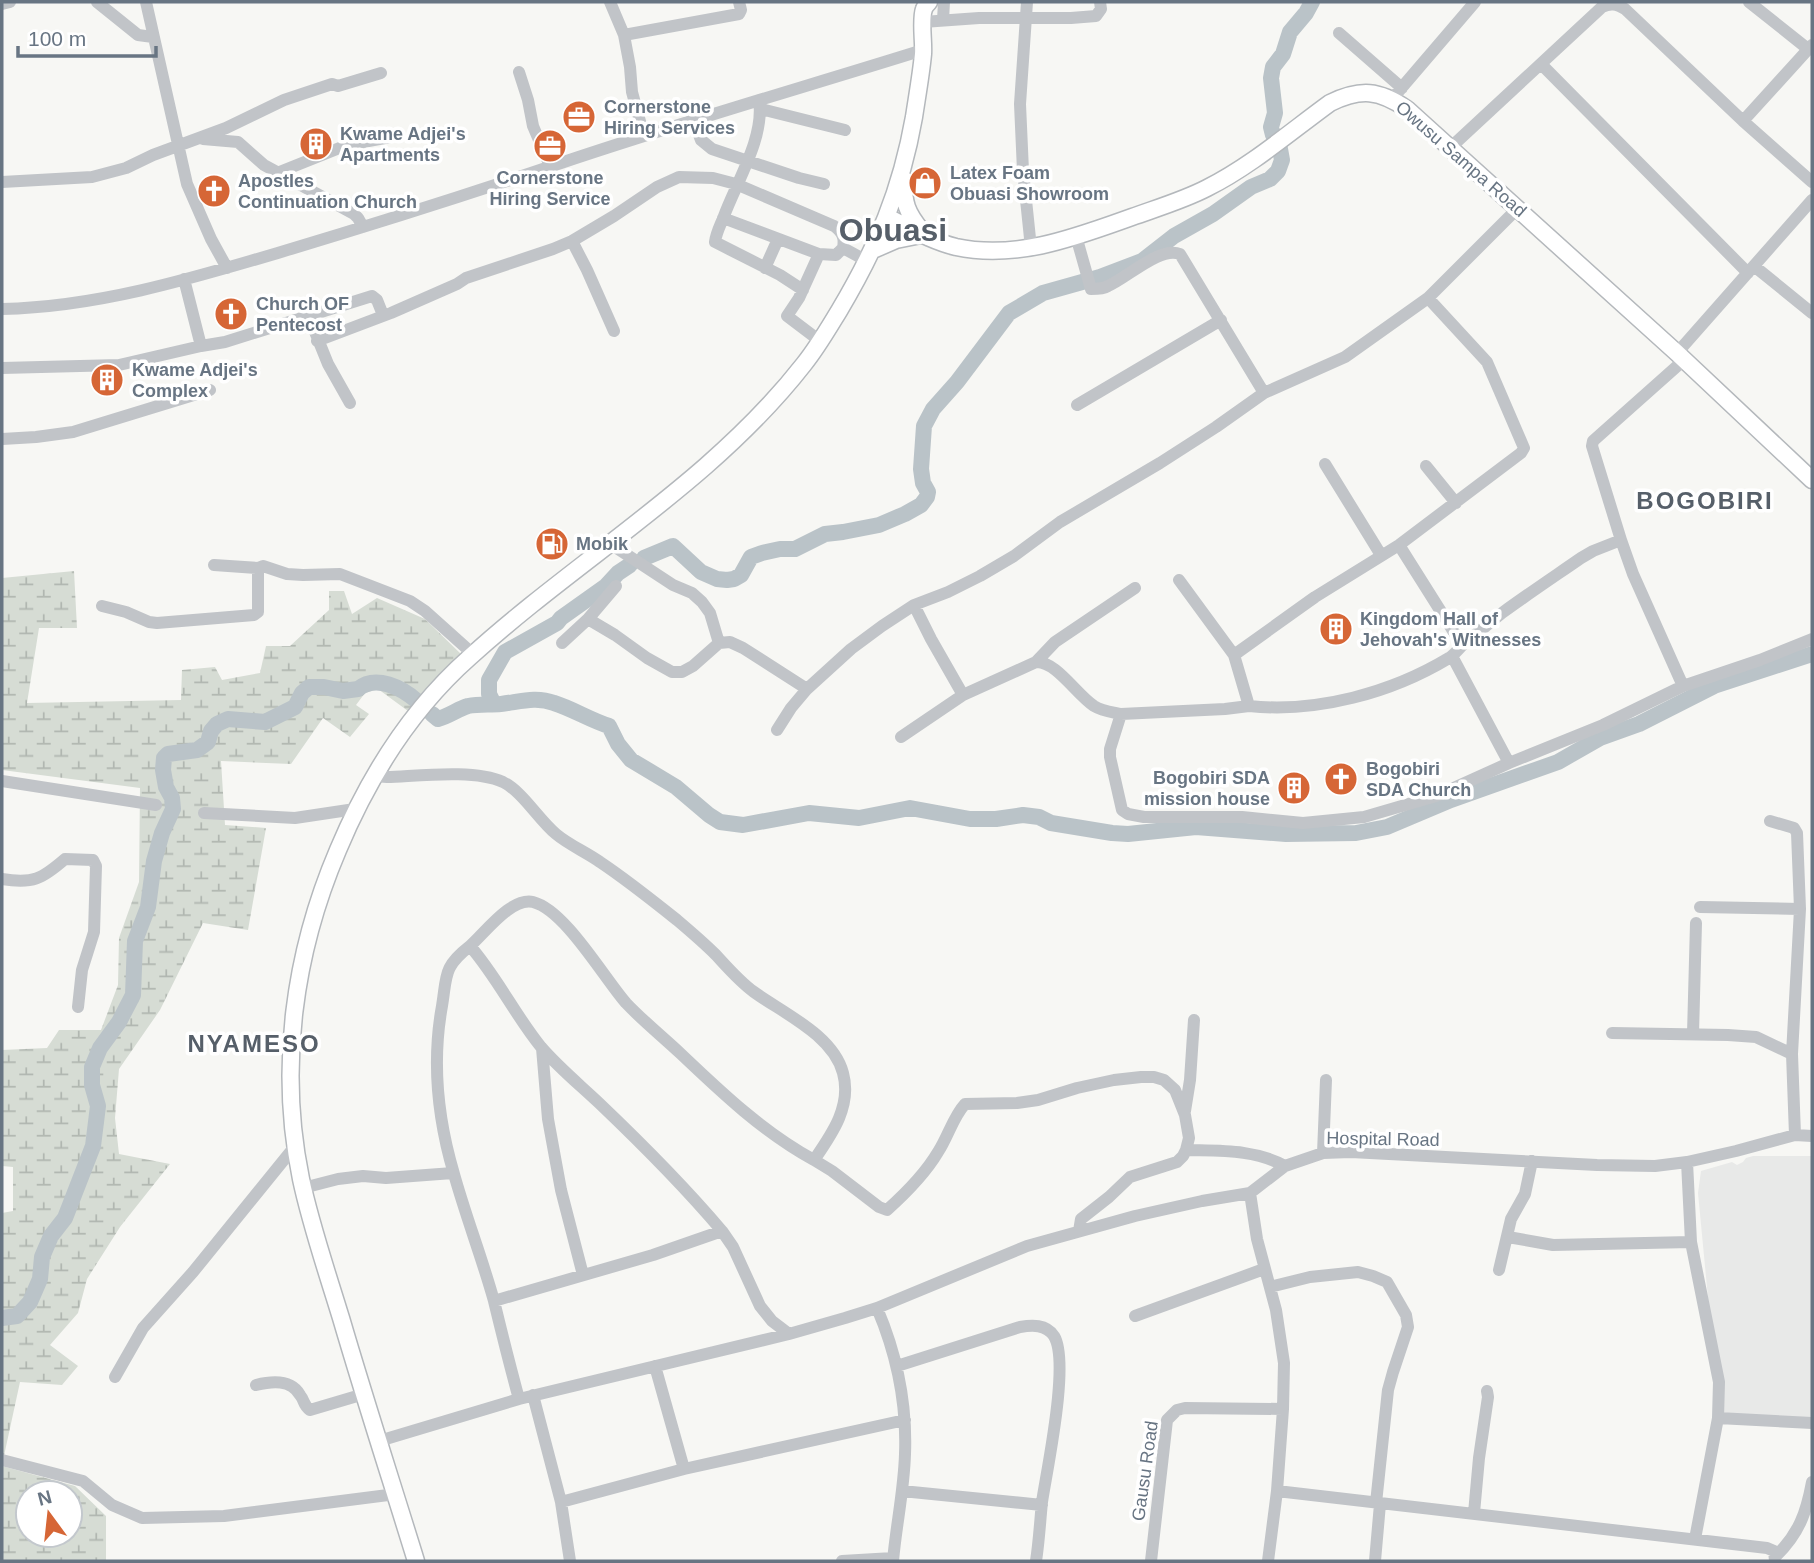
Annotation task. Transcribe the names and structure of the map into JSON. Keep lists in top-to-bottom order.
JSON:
{
  "streets": {
    "main road": ["Owusu Sampa Road"],
    "street": ["Hospital Road", "Gausu Road"]
  },
  "districts": ["Obuasi", "BOGOBIRI", "NYAMESO"],
  "places": {
    "office": ["Cornerstone Hiring Services", "Cornerstone Hiring Service"],
    "building": [
      "Kwame Adjei's Apartments",
      "Kwame Adjei's Complex",
      "Kingdom Hall of Jehovah's Witnesses",
      "Bogobiri SDA mission house"
    ],
    "shop": ["Latex Foam Obuasi Showroom"],
    "church": ["Apostles Continuation Church", "Church OF Pentecost", "Bogobiri SDA Church"],
    "fuel station": ["Mobik"]
  },
  "scale_bar": "100 m",
  "north": "top"
}
